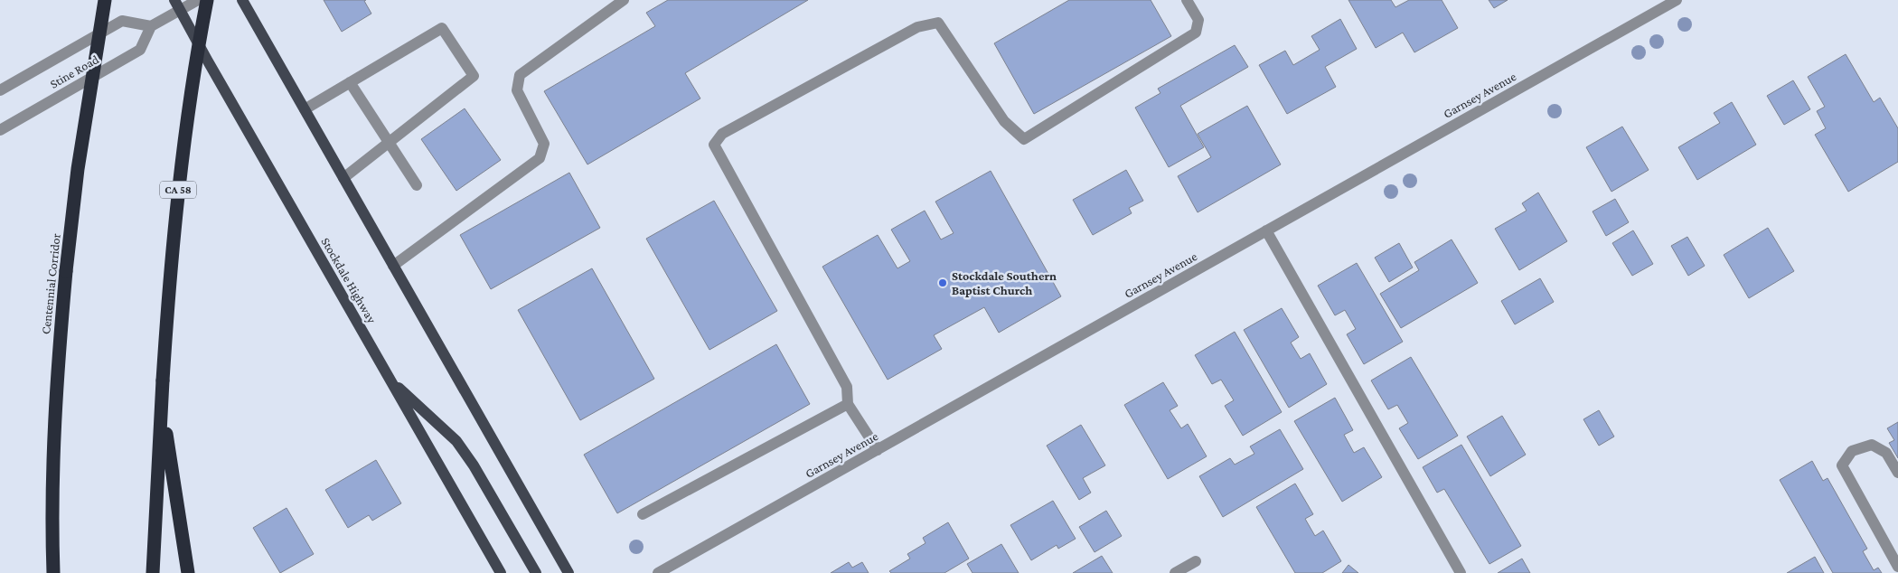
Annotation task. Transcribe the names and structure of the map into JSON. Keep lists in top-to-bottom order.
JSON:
{
  "streets": {
    "highway": ["CA 58", "Centennial Corridor"],
    "main road": ["Stockdale Highway"],
    "street": ["Stine Road", "Garnsey Avenue"]
  },
  "places": ["Stockdale Southern Baptist Church"]
}
